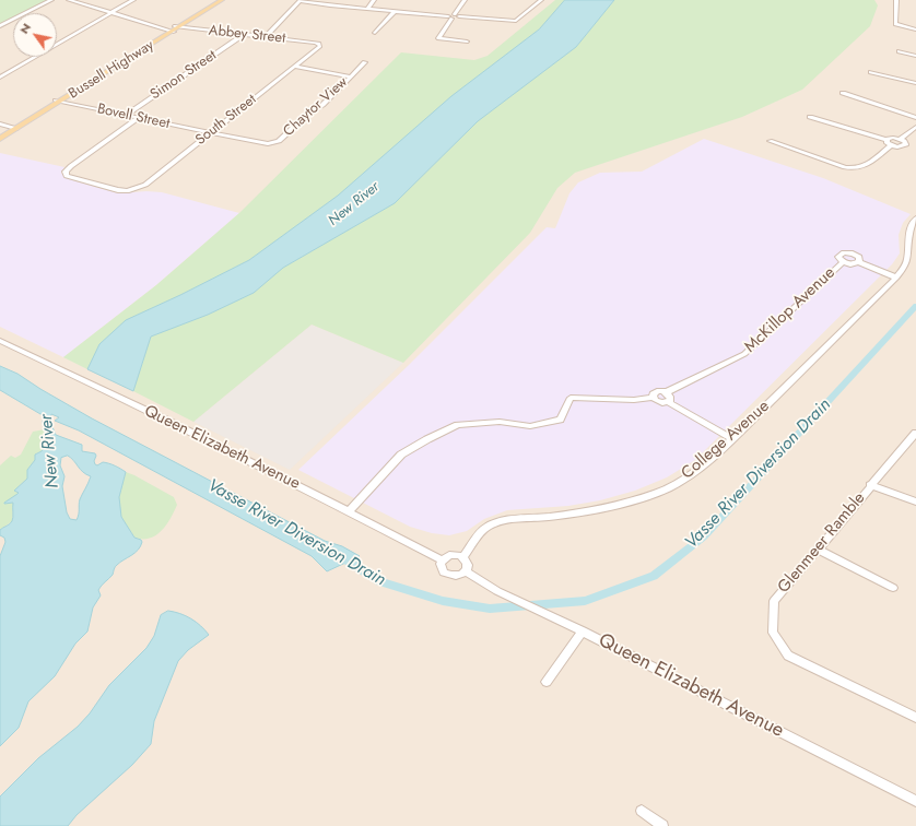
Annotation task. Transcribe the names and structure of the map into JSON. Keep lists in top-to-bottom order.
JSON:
{
  "streets": {
    "main road": ["Bussell Highway"],
    "street": [
      "Abbey Street",
      "Simon Street",
      "Chaytor View",
      "Bovell Street",
      "South Street",
      "McKillop Avenue",
      "College Avenue",
      "Queen Elizabeth Avenue",
      "Glenmeer Ramble"
    ]
  },
  "crossings": [
    ["Abbey Street", "Bussell Highway"],
    ["Abbey Street", "Simon Street"],
    ["Abbey Street", "South Street"],
    ["Bussell Highway", "Bovell Street"],
    ["Simon Street", "Bovell Street"],
    ["Simon Street", "South Street"],
    ["Chaytor View", "Bovell Street"],
    ["Chaytor View", "South Street"],
    ["Bovell Street", "South Street"],
    ["College Avenue", "Queen Elizabeth Avenue"]
  ],
  "water": ["New River", "Vasse River Diversion Drain"],
  "north": "top left"
}
